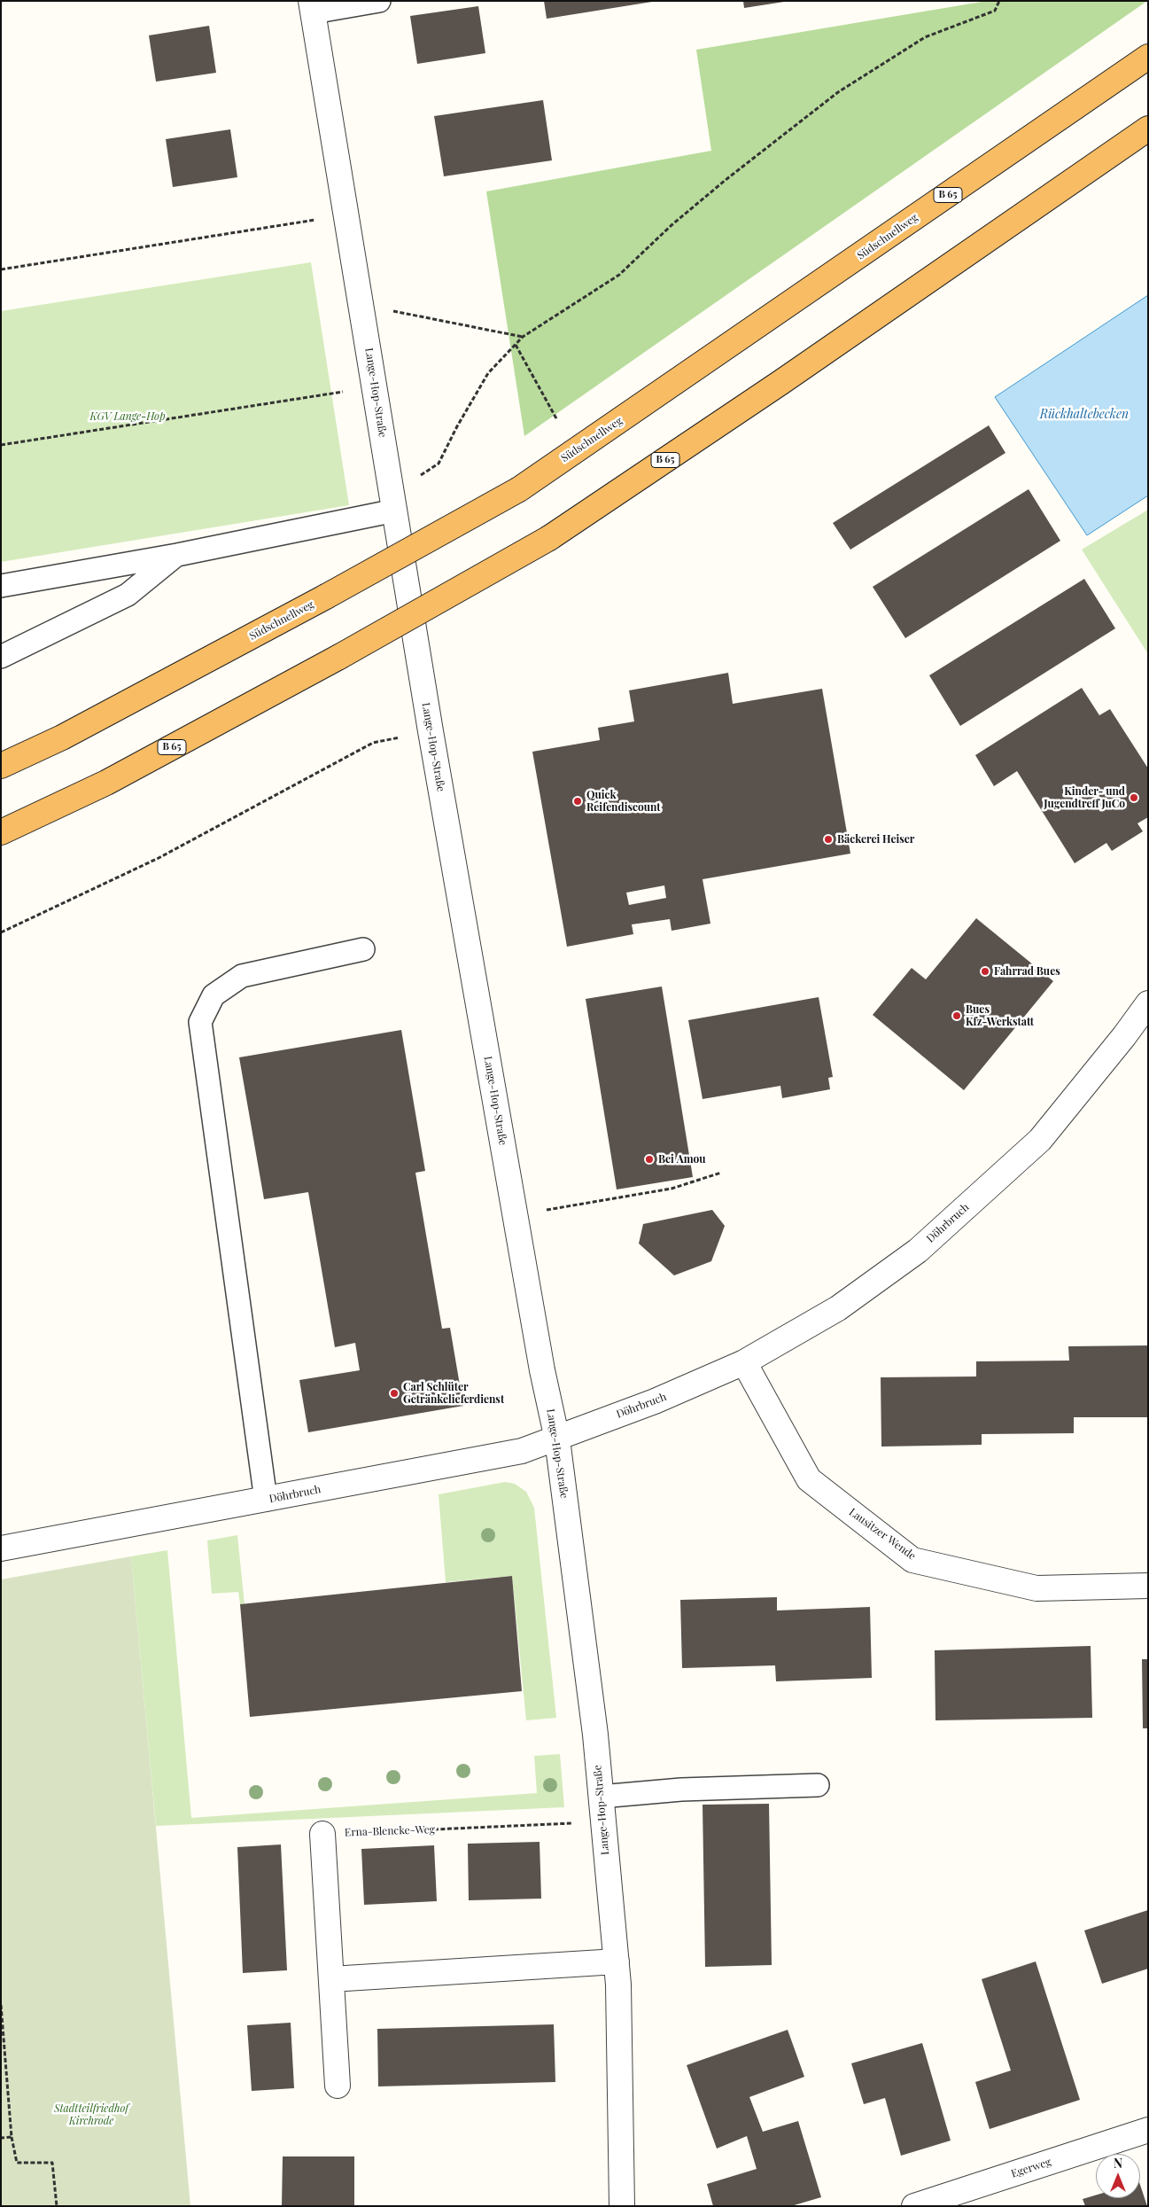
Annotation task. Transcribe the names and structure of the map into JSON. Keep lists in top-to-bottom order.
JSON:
{
  "streets": {
    "highway": ["B 65", "Südschnellweg"],
    "street": [
      "Lange-Hop-Straße",
      "Döhrbruch",
      "Lausitzer Wende",
      "Egerweg"
    ],
    "path": ["Erna-Blencke-Weg"]
  },
  "crossings": [
    ["Lange-Hop-Straße", "Döhrbruch"],
    ["Lange-Hop-Straße", "Erna-Blencke-Weg"],
    ["Döhrbruch", "Lausitzer Wende"]
  ],
  "water": ["Rückhaltebecken"],
  "parks": ["KGV Lange-Hop", "Stadtteilfriedhof Kirchrode"],
  "places": [
    "Kinder- und Jugendtreff JuCo",
    "Quick Reifendiscount",
    "Bäckerei Heiser",
    "Fahrrad Bues",
    "Bues Kfz-Werkstatt",
    "Bei Amou",
    "Carl Schlüter Getränkelieferdienst"
  ],
  "north": "top"
}
